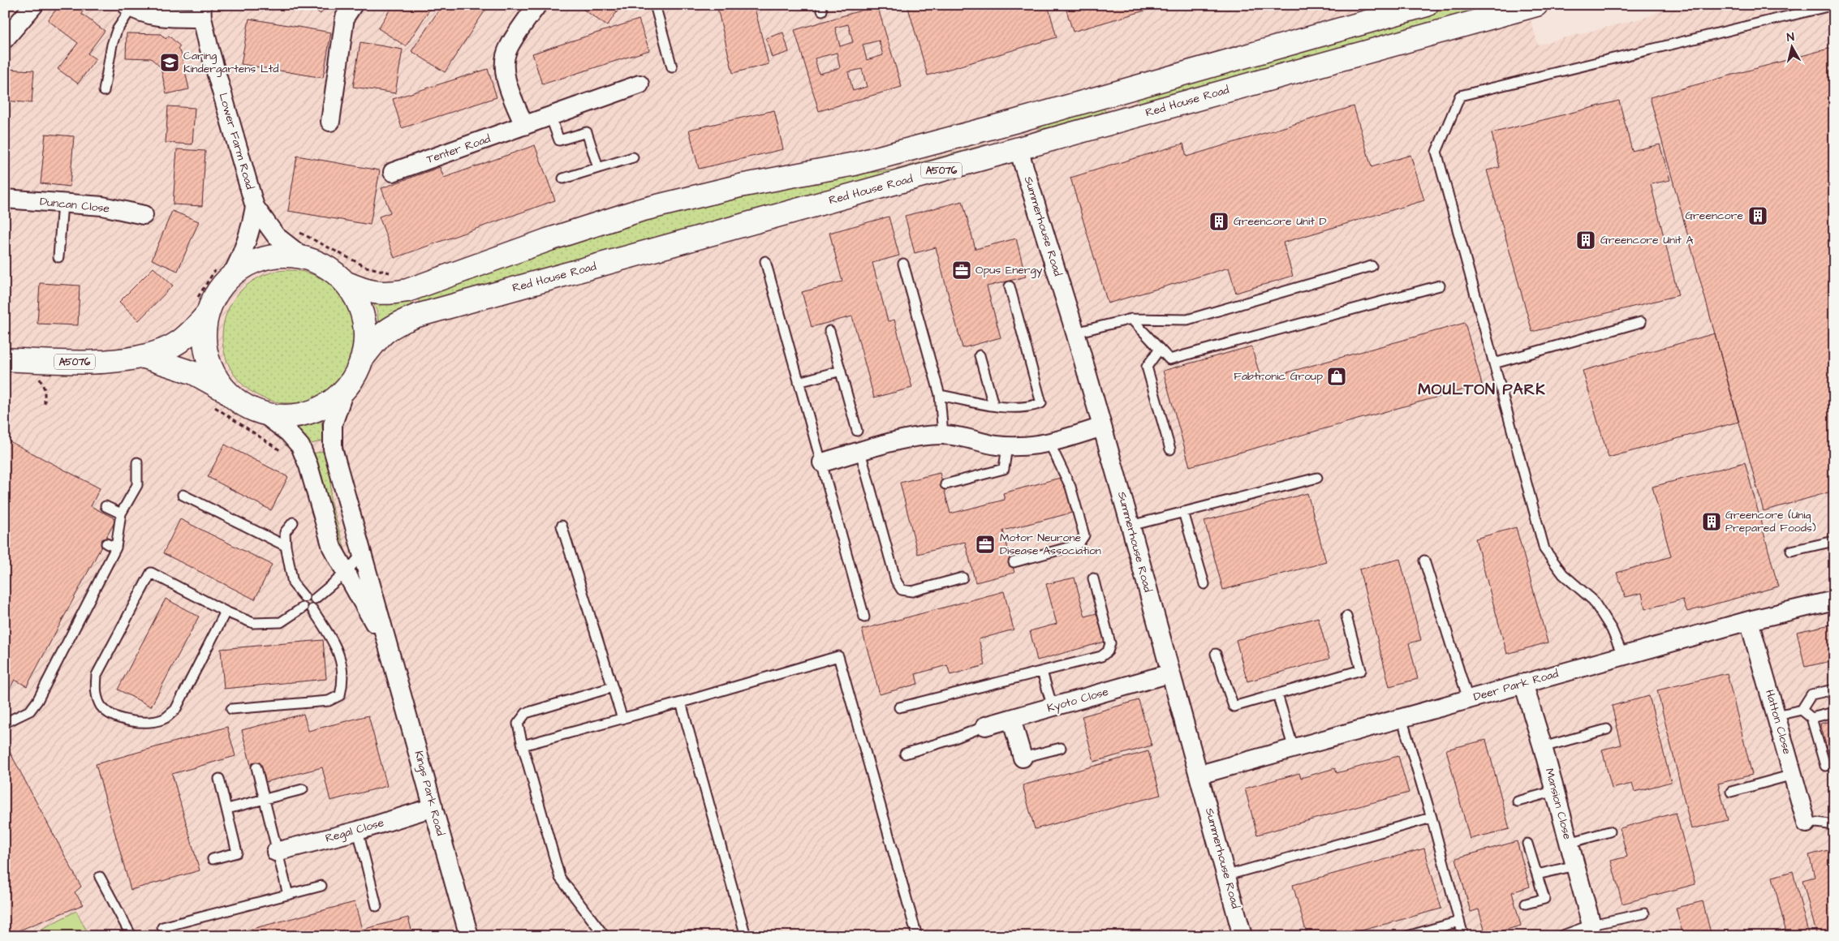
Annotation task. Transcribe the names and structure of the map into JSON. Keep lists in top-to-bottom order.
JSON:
{
  "streets": {
    "main road": ["Red House Road", "A5076"],
    "street": [
      "Lower Farm Road",
      "Tenter Road",
      "Duncan Close",
      "Summerhouse Road",
      "Deer Park Road",
      "Kyoto Close",
      "Hatton Close",
      "Kings Park Road",
      "Mansion Close",
      "Regal Close"
    ]
  },
  "crossings": [
    ["Red House Road", "Summerhouse Road"],
    ["Summerhouse Road", "Deer Park Road"],
    ["Summerhouse Road", "Kyoto Close"],
    ["Deer Park Road", "Hatton Close"],
    ["Deer Park Road", "Mansion Close"],
    ["Kings Park Road", "Regal Close"]
  ],
  "districts": ["MOULTON PARK"],
  "places": {
    "school or university": ["Caring Kindergartens Ltd"],
    "building": [
      "Greencore",
      "Greencore Unit D",
      "Greencore Unit A",
      "Greencore (Uniq Prepared Foods)"
    ],
    "office": ["Opus Energy", "Motor Neurone Disease Association"],
    "shop": ["Fabtronic Group"]
  },
  "north": "top"
}
